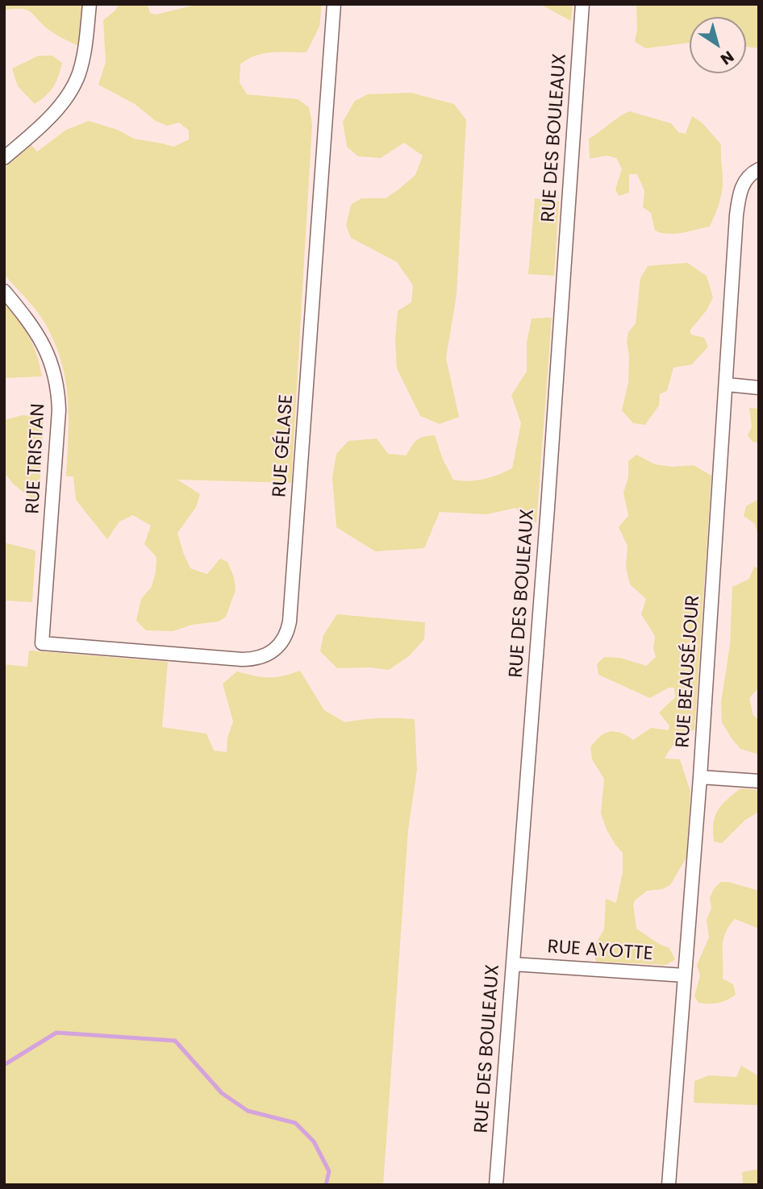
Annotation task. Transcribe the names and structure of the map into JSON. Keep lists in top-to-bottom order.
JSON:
{
  "streets": {
    "street": [
      "RUE DES BOULEAUX",
      "RUE GÉLASE",
      "RUE TRISTAN",
      "RUE BEAUSÉJOUR",
      "RUE AYOTTE"
    ]
  },
  "crossings": [
    ["RUE DES BOULEAUX", "RUE AYOTTE"],
    ["RUE GÉLASE", "RUE TRISTAN"],
    ["RUE BEAUSÉJOUR", "RUE AYOTTE"]
  ],
  "north": "bottom right"
}
